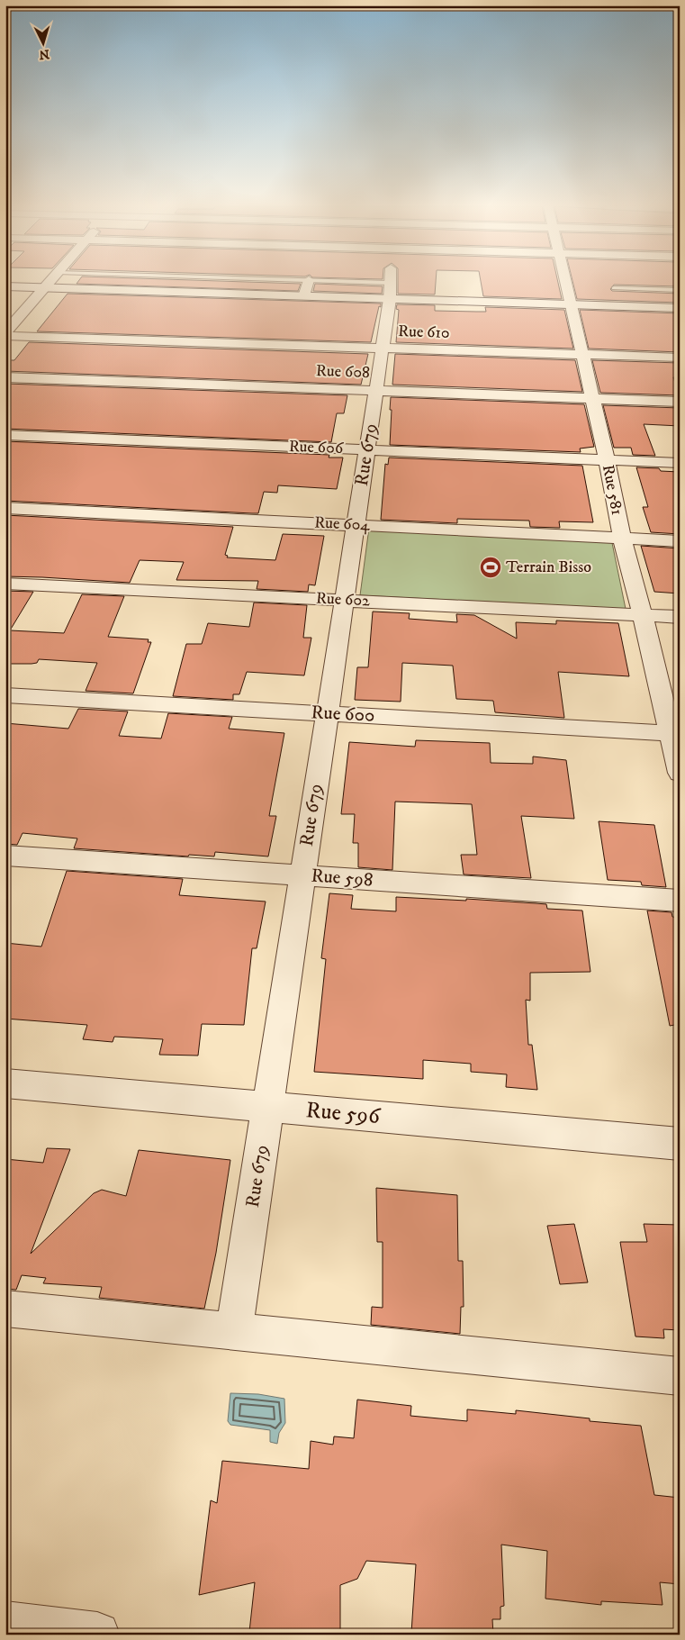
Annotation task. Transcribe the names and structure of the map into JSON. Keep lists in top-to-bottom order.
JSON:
{
  "streets": {
    "street": [
      "Rue 610",
      "Rue 608",
      "Rue 606",
      "Rue 679",
      "Rue 581",
      "Rue 604",
      "Rue 602",
      "Rue 600",
      "Rue 598",
      "Rue 596"
    ]
  },
  "crossings": [
    ["Rue 610", "Rue 679"],
    ["Rue 610", "Rue 581"],
    ["Rue 608", "Rue 679"],
    ["Rue 608", "Rue 581"],
    ["Rue 606", "Rue 679"],
    ["Rue 606", "Rue 581"],
    ["Rue 679", "Rue 604"],
    ["Rue 679", "Rue 602"],
    ["Rue 679", "Rue 600"],
    ["Rue 679", "Rue 598"],
    ["Rue 679", "Rue 596"],
    ["Rue 581", "Rue 604"],
    ["Rue 581", "Rue 602"],
    ["Rue 581", "Rue 600"]
  ],
  "places": {
    "sports": ["Terrain Bisso"]
  },
  "north": "bottom"
}
